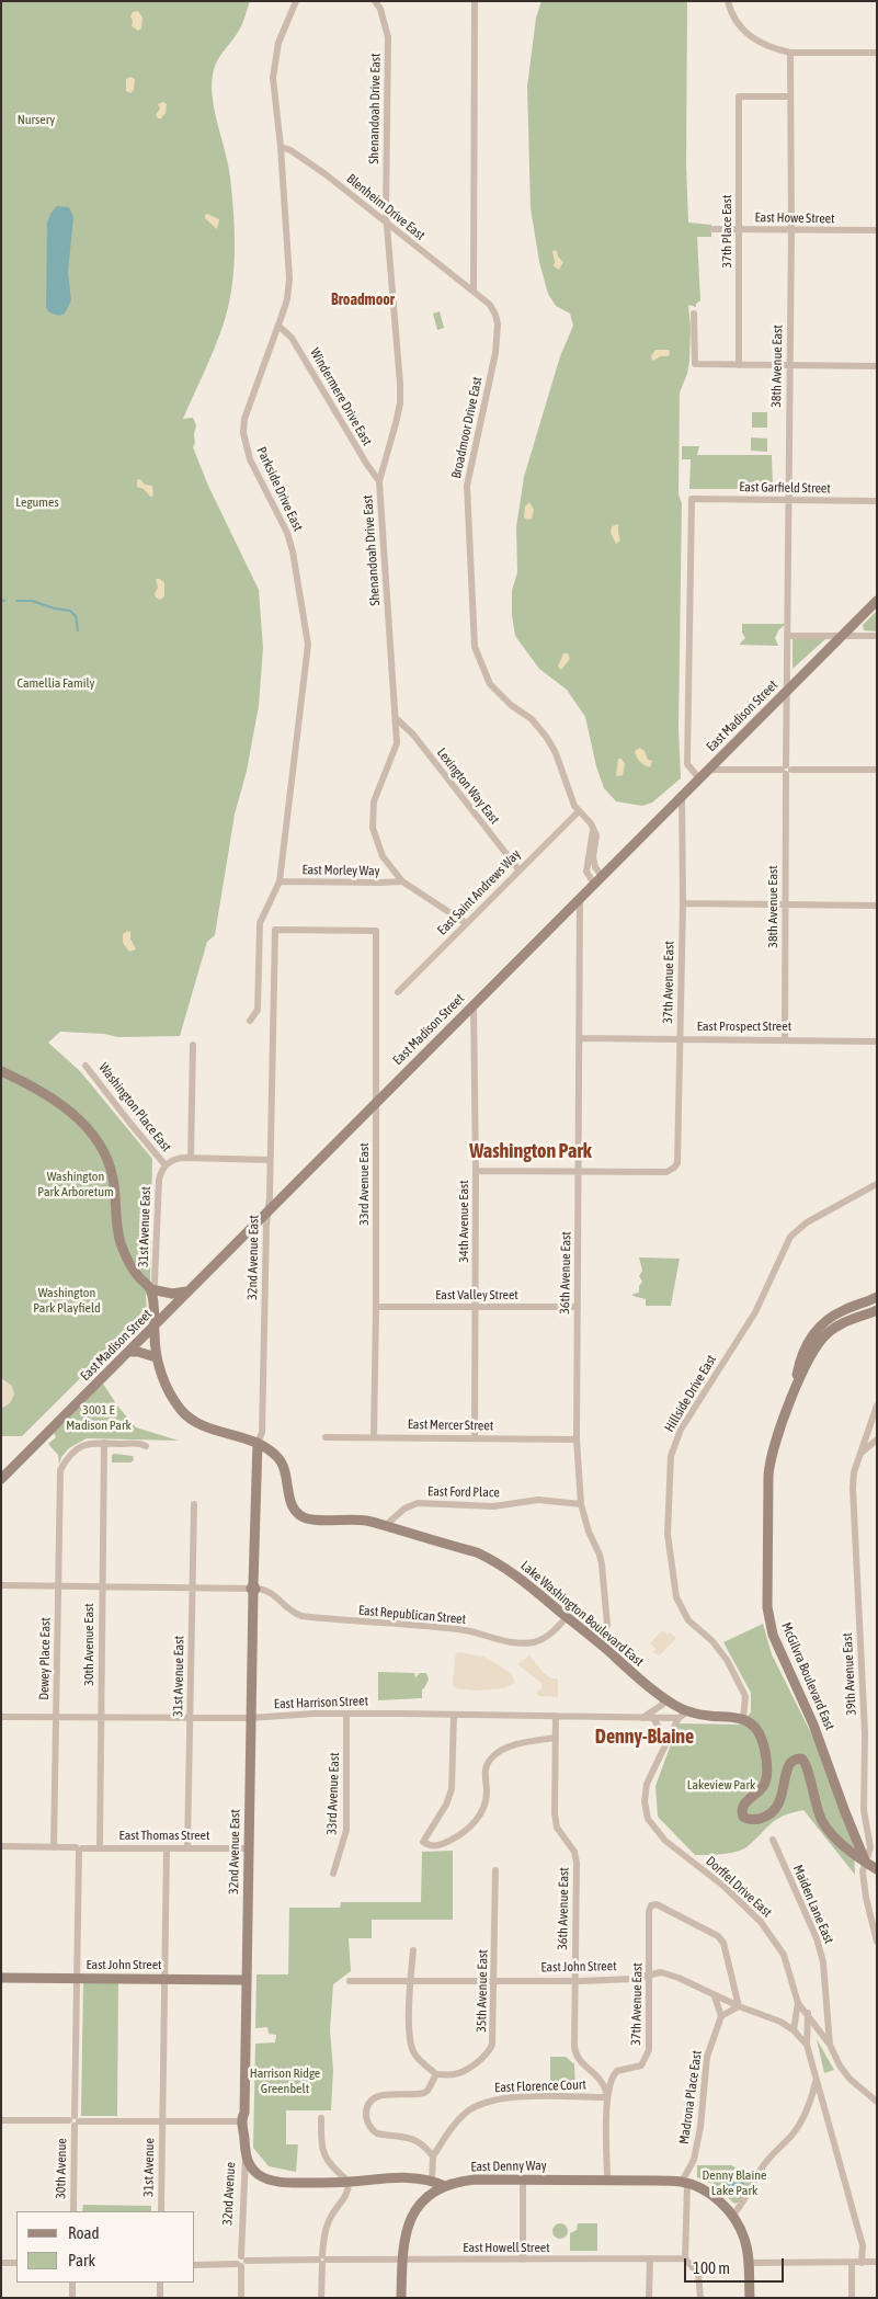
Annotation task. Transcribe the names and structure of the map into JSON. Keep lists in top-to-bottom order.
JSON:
{
  "streets": {
    "main road": [
      "East Madison Street",
      "32nd Avenue East",
      "Lake Washington Boulevard East",
      "McGilvra Boulevard East",
      "East John Street",
      "East Denny Way",
      "32nd Avenue"
    ],
    "street": [
      "Shenandoah Drive East",
      "Blenheim Drive East",
      "East Howe Street",
      "37th Place East",
      "38th Avenue East",
      "Windermere Drive East",
      "Broadmoor Drive East",
      "East Garfield Street",
      "Parkside Drive East",
      "Lexington Way East",
      "East Morley Way",
      "East Saint Andrews Way",
      "37th Avenue East",
      "East Prospect Street",
      "Washington Place East",
      "33rd Avenue East",
      "34th Avenue East",
      "31st Avenue East",
      "36th Avenue East",
      "East Valley Street",
      "Hillside Drive East",
      "East Mercer Street",
      "East Ford Place",
      "East Republican Street",
      "30th Avenue East",
      "Dewey Place East",
      "39th Avenue East",
      "East Harrison Street",
      "East Thomas Street",
      "Dorffel Drive East",
      "Maiden Lane East",
      "35th Avenue East",
      "East Florence Court",
      "Madrona Place East",
      "31st Avenue",
      "30th Avenue",
      "East Howell Street"
    ]
  },
  "crossings": [
    ["Shenandoah Drive East", "Blenheim Drive East"],
    ["Shenandoah Drive East", "Windermere Drive East"],
    ["Shenandoah Drive East", "Lexington Way East"],
    ["Shenandoah Drive East", "East Morley Way"],
    ["Shenandoah Drive East", "East Saint Andrews Way"],
    ["Blenheim Drive East", "Broadmoor Drive East"],
    ["Blenheim Drive East", "Parkside Drive East"],
    ["East Howe Street", "37th Place East"],
    ["East Howe Street", "38th Avenue East"],
    ["37th Place East", "38th Avenue East"],
    ["38th Avenue East", "East Garfield Street"],
    ["38th Avenue East", "East Madison Street"],
    ["38th Avenue East", "East Prospect Street"],
    ["Windermere Drive East", "Parkside Drive East"],
    ["Broadmoor Drive East", "East Madison Street"],
    ["Broadmoor Drive East", "East Saint Andrews Way"],
    ["East Garfield Street", "East Madison Street"],
    ["Parkside Drive East", "East Morley Way"],
    ["East Madison Street", "37th Avenue East"],
    ["East Madison Street", "33rd Avenue East"],
    ["East Madison Street", "34th Avenue East"],
    ["East Madison Street", "32nd Avenue East"],
    ["East Madison Street", "36th Avenue East"],
    ["East Madison Street", "Lake Washington Boulevard East"],
    ["Lexington Way East", "East Saint Andrews Way"],
    ["37th Avenue East", "East Prospect Street"],
    ["37th Avenue East", "36th Avenue East"],
    ["37th Avenue East", "East John Street"],
    ["37th Avenue East", "East Florence Court"],
    ["37th Avenue East", "East Denny Way"],
    ["East Prospect Street", "36th Avenue East"],
    ["Washington Place East", "31st Avenue East"],
    ["33rd Avenue East", "32nd Avenue East"],
    ["33rd Avenue East", "East Valley Street"],
    ["33rd Avenue East", "East Mercer Street"],
    ["33rd Avenue East", "East Harrison Street"],
    ["34th Avenue East", "East Valley Street"],
    ["34th Avenue East", "East Mercer Street"],
    ["31st Avenue East", "Lake Washington Boulevard East"],
    ["31st Avenue East", "East Republican Street"],
    ["31st Avenue East", "East Harrison Street"],
    ["31st Avenue East", "East Thomas Street"],
    ["32nd Avenue East", "Lake Washington Boulevard East"],
    ["32nd Avenue East", "East Republican Street"],
    ["32nd Avenue East", "East Harrison Street"],
    ["32nd Avenue East", "East Thomas Street"],
    ["32nd Avenue East", "East John Street"],
    ["32nd Avenue East", "32nd Avenue"],
    ["36th Avenue East", "East Valley Street"],
    ["36th Avenue East", "East Mercer Street"],
    ["36th Avenue East", "East Ford Place"],
    ["36th Avenue East", "Lake Washington Boulevard East"],
    ["36th Avenue East", "East Harrison Street"],
    ["36th Avenue East", "East John Street"],
    ["36th Avenue East", "East Florence Court"],
    ["Hillside Drive East", "Lake Washington Boulevard East"],
    ["East Ford Place", "Lake Washington Boulevard East"],
    ["Lake Washington Boulevard East", "East Republican Street"],
    ["East Republican Street", "30th Avenue East"],
    ["East Republican Street", "Dewey Place East"],
    ["30th Avenue East", "Dewey Place East"],
    ["30th Avenue East", "East Harrison Street"],
    ["30th Avenue East", "East Thomas Street"],
    ["Dewey Place East", "East Harrison Street"],
    ["Dewey Place East", "East Thomas Street"],
    ["39th Avenue East", "McGilvra Boulevard East"],
    ["Dorffel Drive East", "East John Street"],
    ["East John Street", "35th Avenue East"],
    ["Madrona Place East", "East Denny Way"],
    ["32nd Avenue", "East Howell Street"]
  ],
  "districts": ["Broadmoor", "Washington Park", "Denny-Blaine"],
  "parks": [
    "Nursery",
    "Legumes",
    "Camellia Family",
    "Washington Park Arboretum",
    "Washington Park Playfield",
    "3001 E Madison Park",
    "Lakeview Park",
    "Harrison Ridge Greenbelt",
    "Denny Blaine Lake Park"
  ],
  "legend": ["Road", "Park"],
  "scale_bar": "100 m"
}
